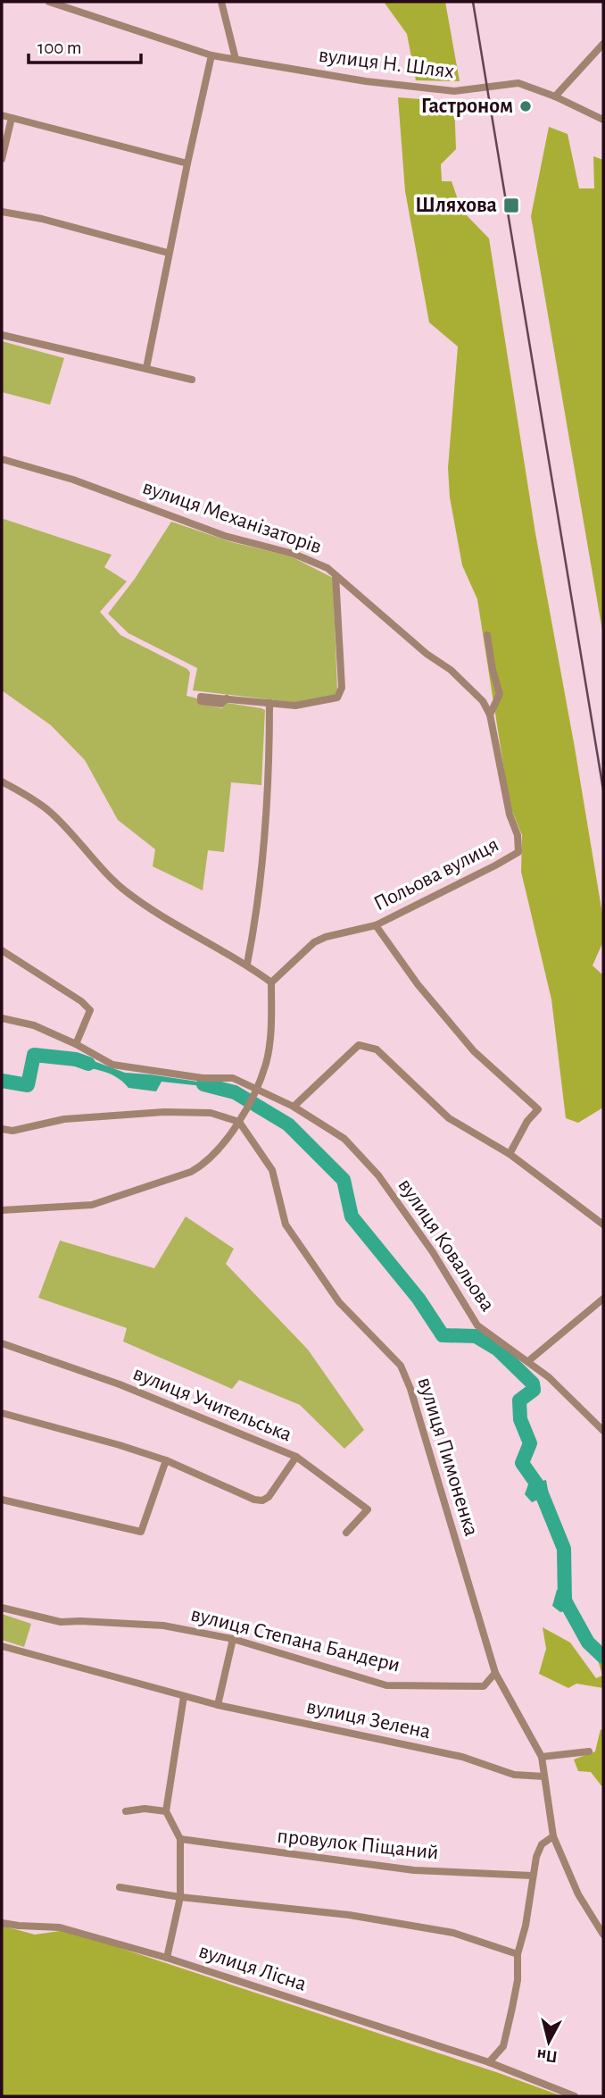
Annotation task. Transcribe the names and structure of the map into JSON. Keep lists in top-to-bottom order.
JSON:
{
  "streets": {
    "street": [
      "вулиця Н. Шлях",
      "вулиця Механізаторів",
      "Польова вулиця",
      "вулиця Ковальова",
      "вулиця Учительська",
      "вулиця Пимоненка",
      "вулиця Степана Бандери",
      "вулиця Зелена",
      "провулок Піщаний",
      "вулиця Лісна"
    ]
  },
  "crossings": [
    ["вулиця Механізаторів", "Польова вулиця"],
    ["вулиця Пимоненка", "вулиця Степана Бандери"],
    ["вулиця Пимоненка", "вулиця Зелена"]
  ],
  "places": {
    "other": ["Гастроном"],
    "transit": ["Шляхова"]
  },
  "scale_bar": "100 m",
  "north": "bottom"
}
